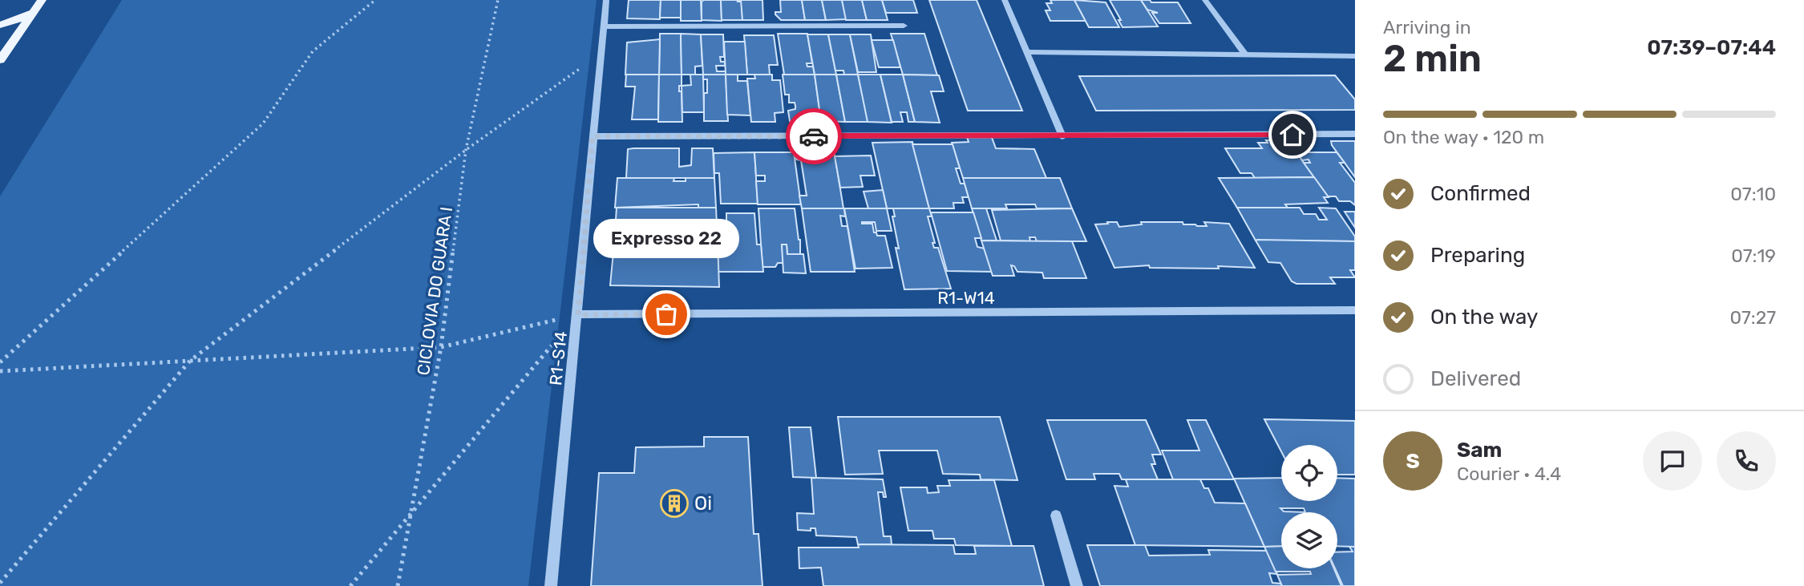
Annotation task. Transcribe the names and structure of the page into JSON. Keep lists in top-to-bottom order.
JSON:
{
  "streets": {
    "street": ["R1-W14", "R1-S14"],
    "path": ["CICLOVIA DO GUARA I"]
  },
  "crossings": [
    ["R1-W14", "R1-S14"]
  ],
  "places": {
    "other": ["Expresso 22"],
    "building": ["Oi"]
  },
  "page": {
    "heading": ["2 min", "Arriving in", "07:39–07:44"],
    "panel": ["Sam", "Courier · 4.4"],
    "bar": "On the way · 120 m",
    "list": [
      ["Confirmed", "07:10"],
      ["Preparing", "07:19"],
      ["On the way", "07:27"],
      "Delivered"
    ],
    "bubble": "Expresso 22",
    "round": "S"
  }
}
